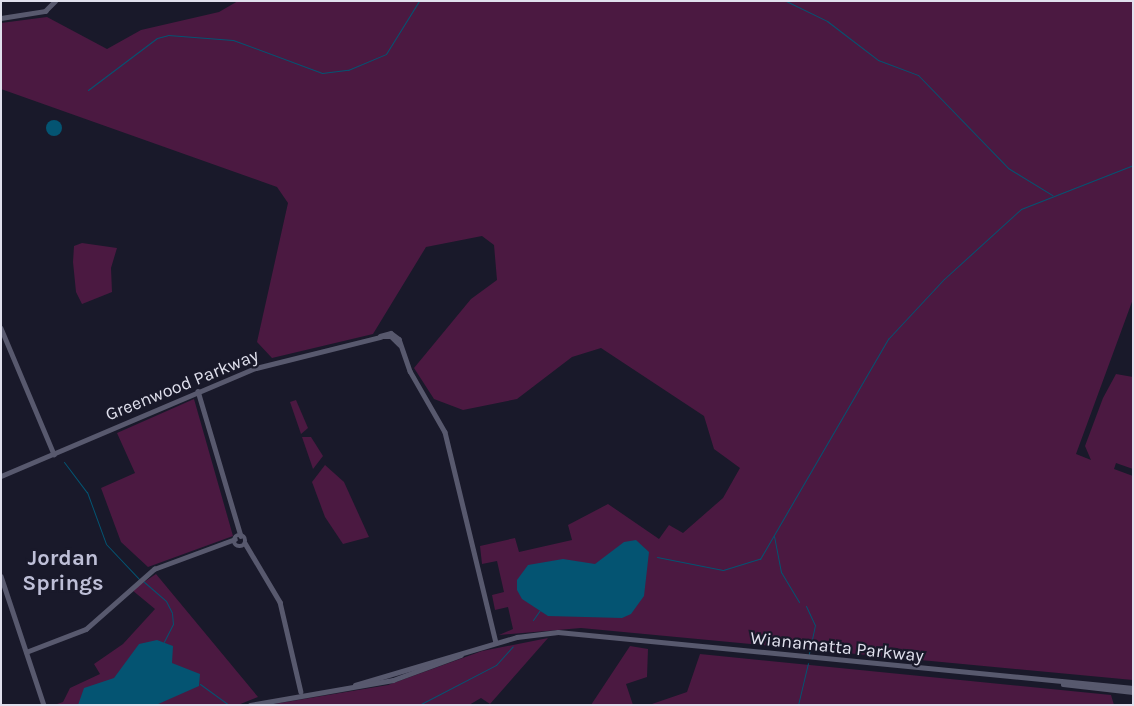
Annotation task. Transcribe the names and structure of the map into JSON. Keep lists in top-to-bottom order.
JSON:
{
  "streets": {
    "street": ["Greenwood Parkway", "Wianamatta Parkway"]
  },
  "crossings": [
    ["Greenwood Parkway", "Wianamatta Parkway"]
  ],
  "districts": ["Jordan Springs"]
}
